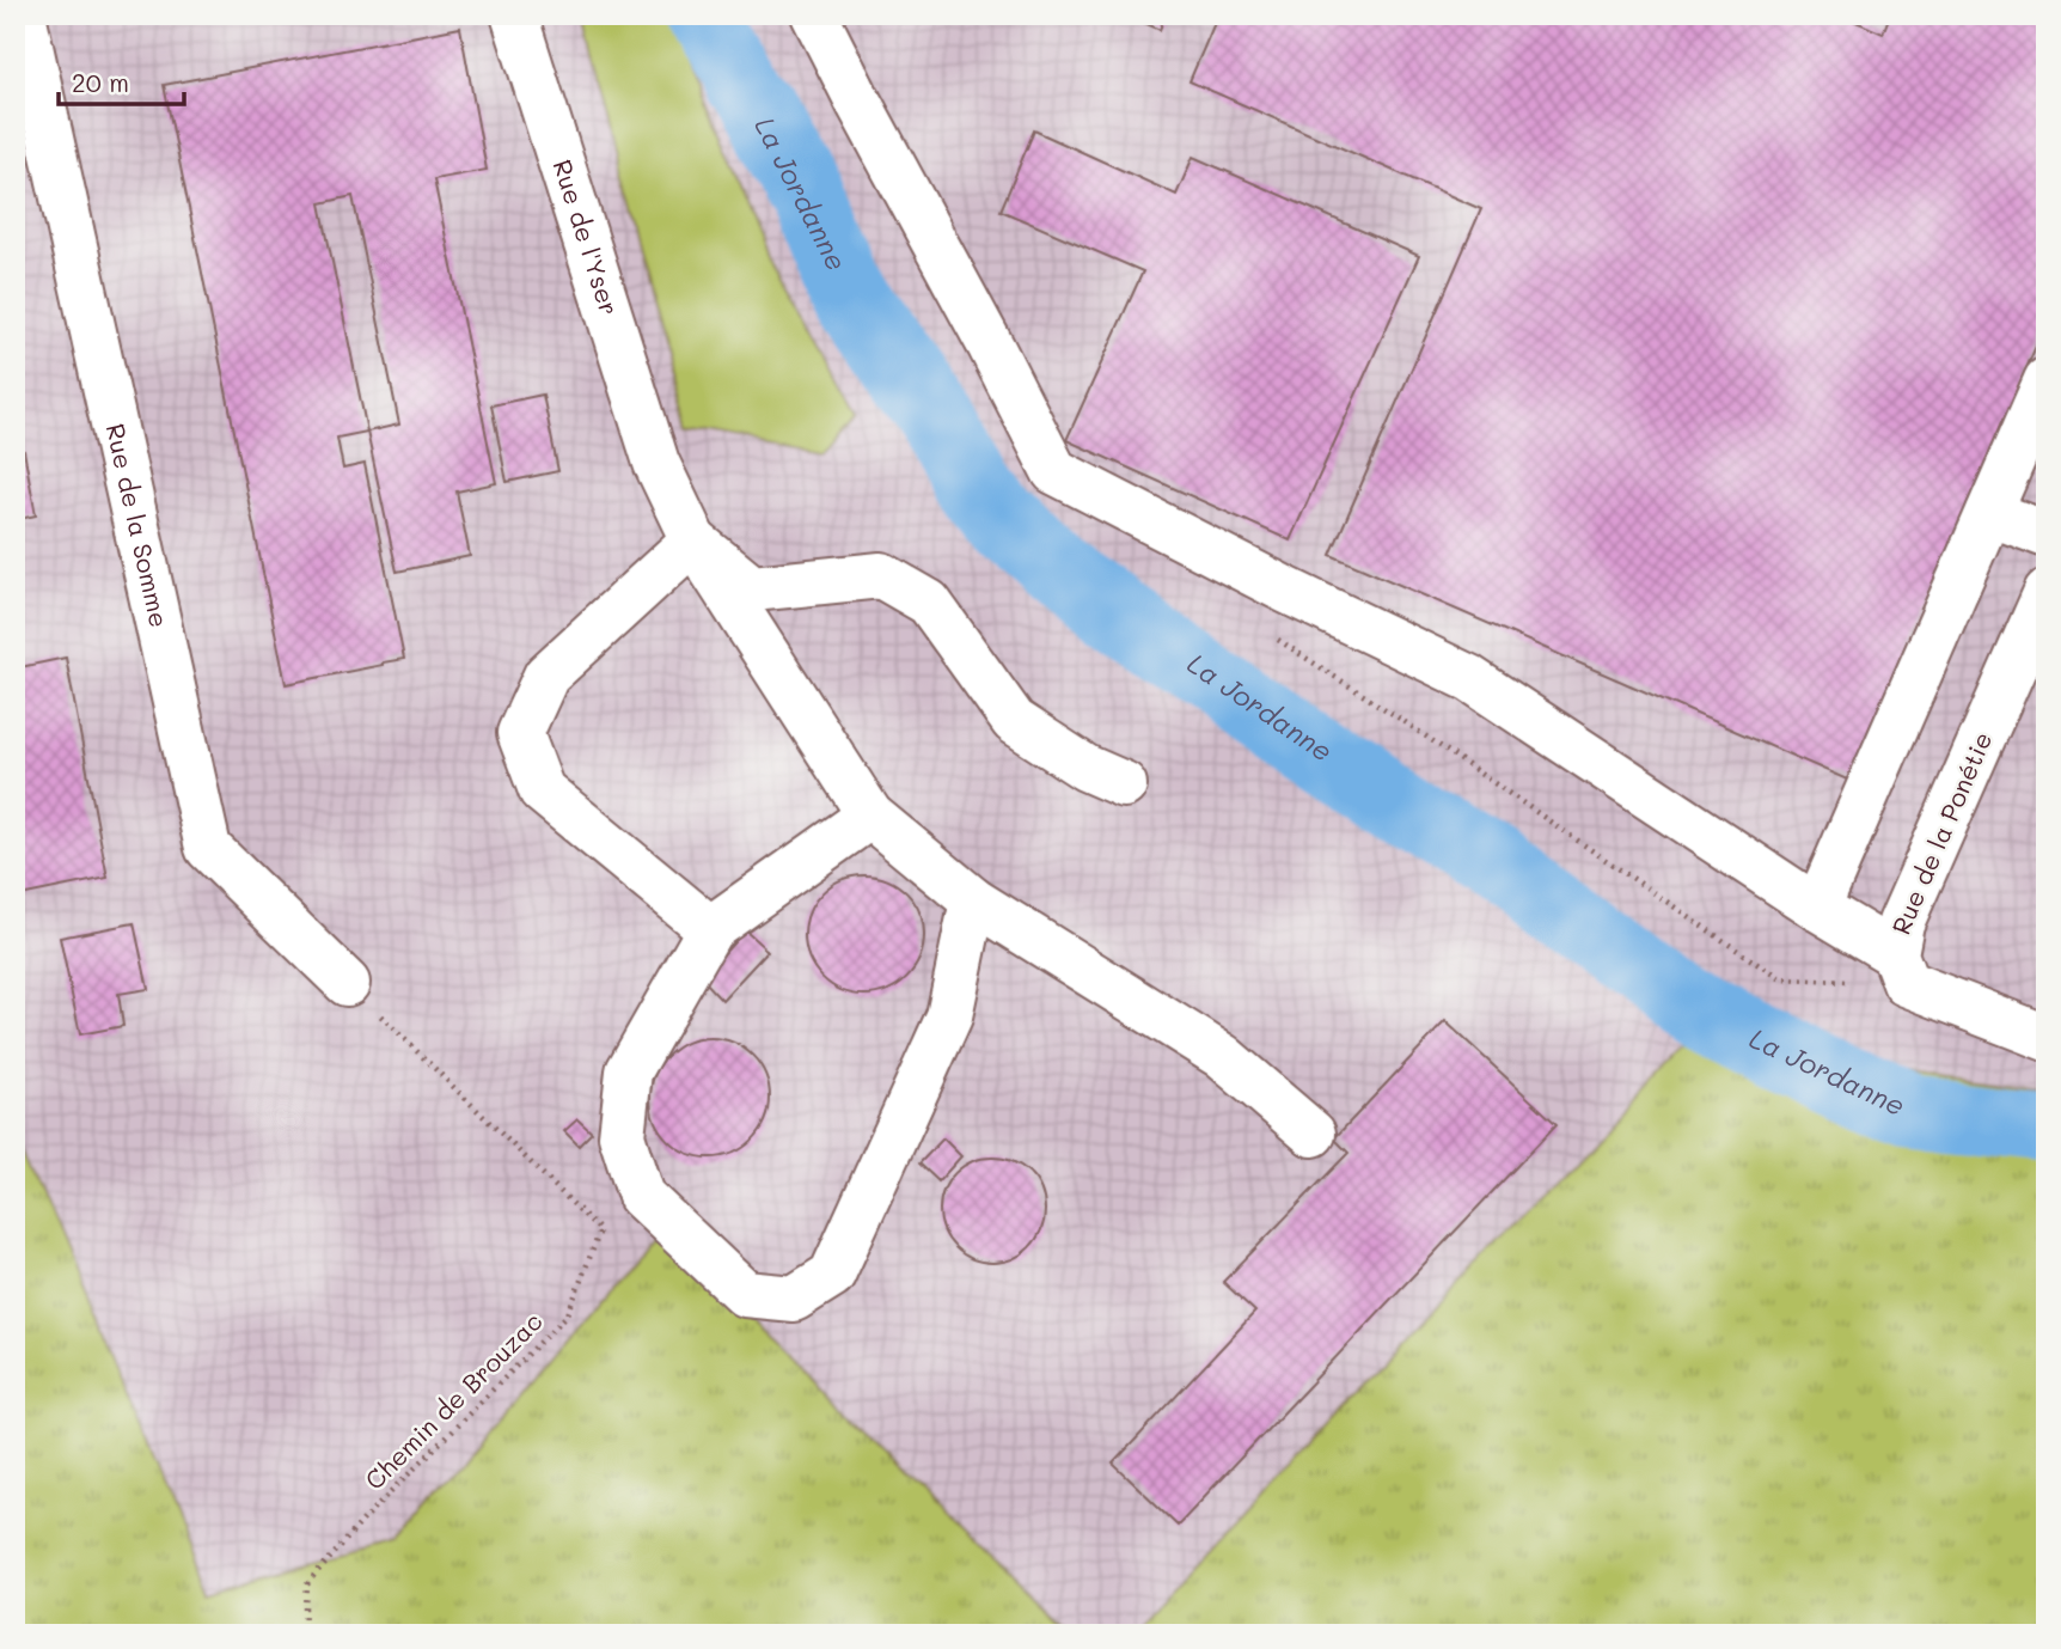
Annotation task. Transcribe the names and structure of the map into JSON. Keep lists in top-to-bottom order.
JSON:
{
  "streets": {
    "street": ["Rue de l'Yser", "Rue de la Somme", "Rue de la Ponétie"],
    "path": ["Chemin de Brouzac"]
  },
  "crossings": [
    ["Rue de la Somme", "Chemin de Brouzac"]
  ],
  "water": ["La Jordanne"],
  "scale_bar": "20 m"
}
